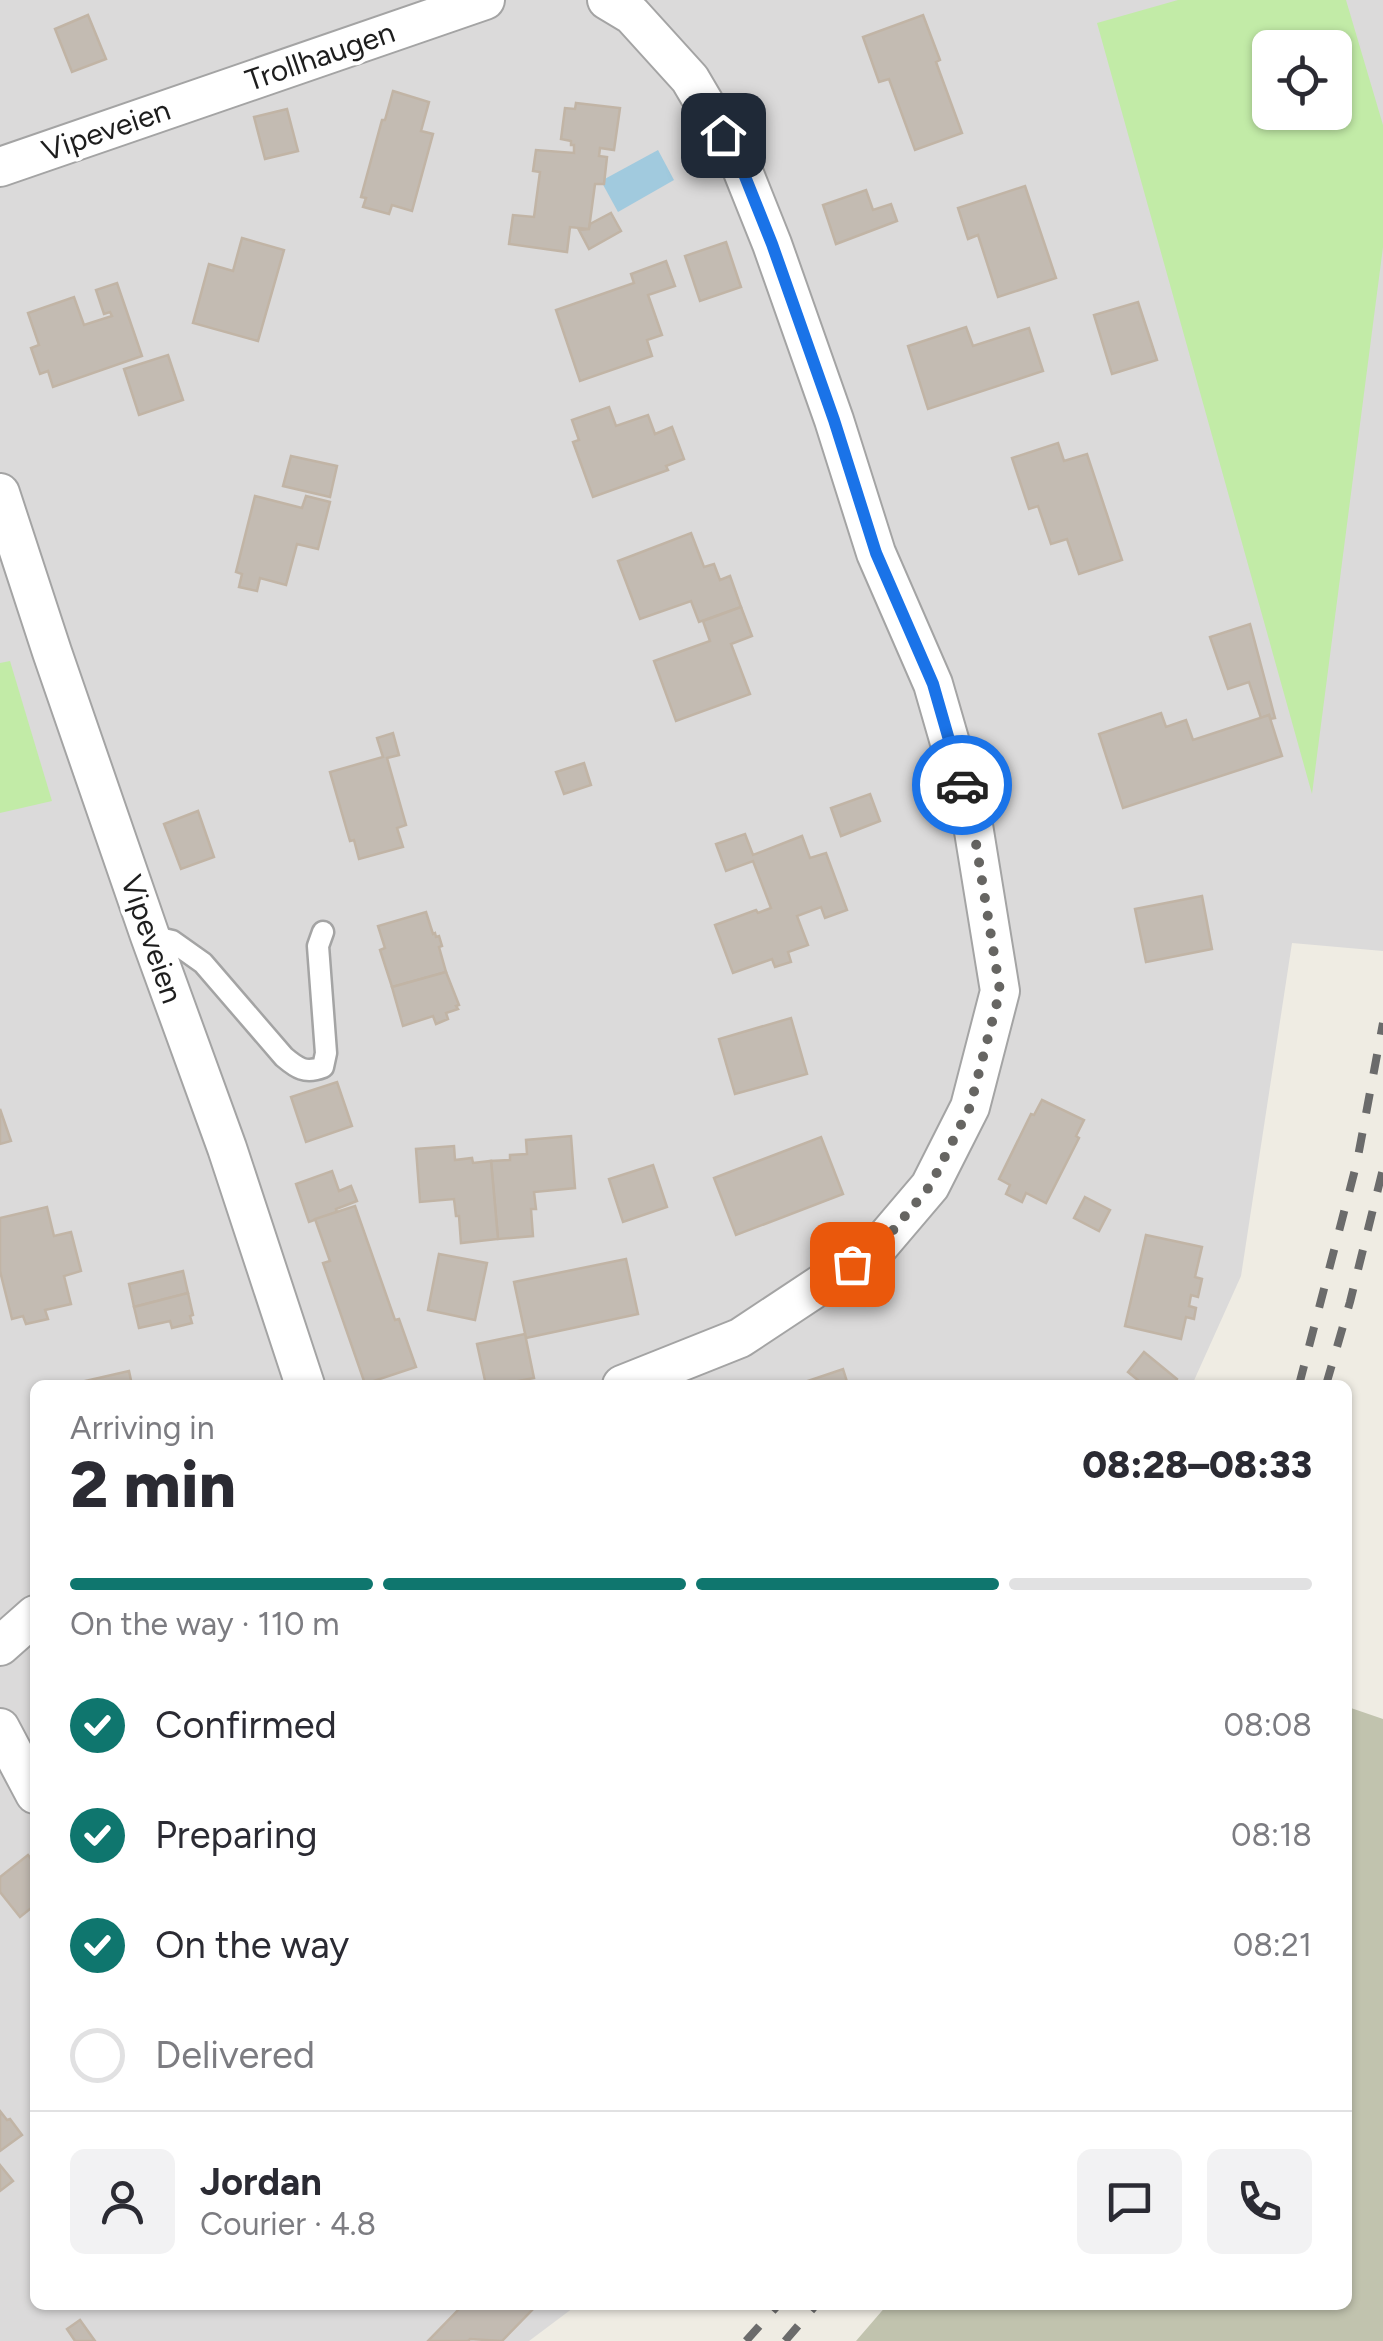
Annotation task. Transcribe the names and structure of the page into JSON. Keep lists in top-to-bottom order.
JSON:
{
  "streets": {
    "street": ["Trollhaugen", "Vipeveien"]
  },
  "crossings": [
    ["Trollhaugen", "Vipeveien"]
  ],
  "page": {
    "heading": ["2 min", "Arriving in", "08:28–08:33"],
    "panel": ["Jordan", "Courier · 4.8"],
    "bar": "On the way · 110 m",
    "list": [
      ["Confirmed", "08:08"],
      ["Preparing", "08:18"],
      ["On the way", "08:21"],
      "Delivered"
    ]
  }
}
